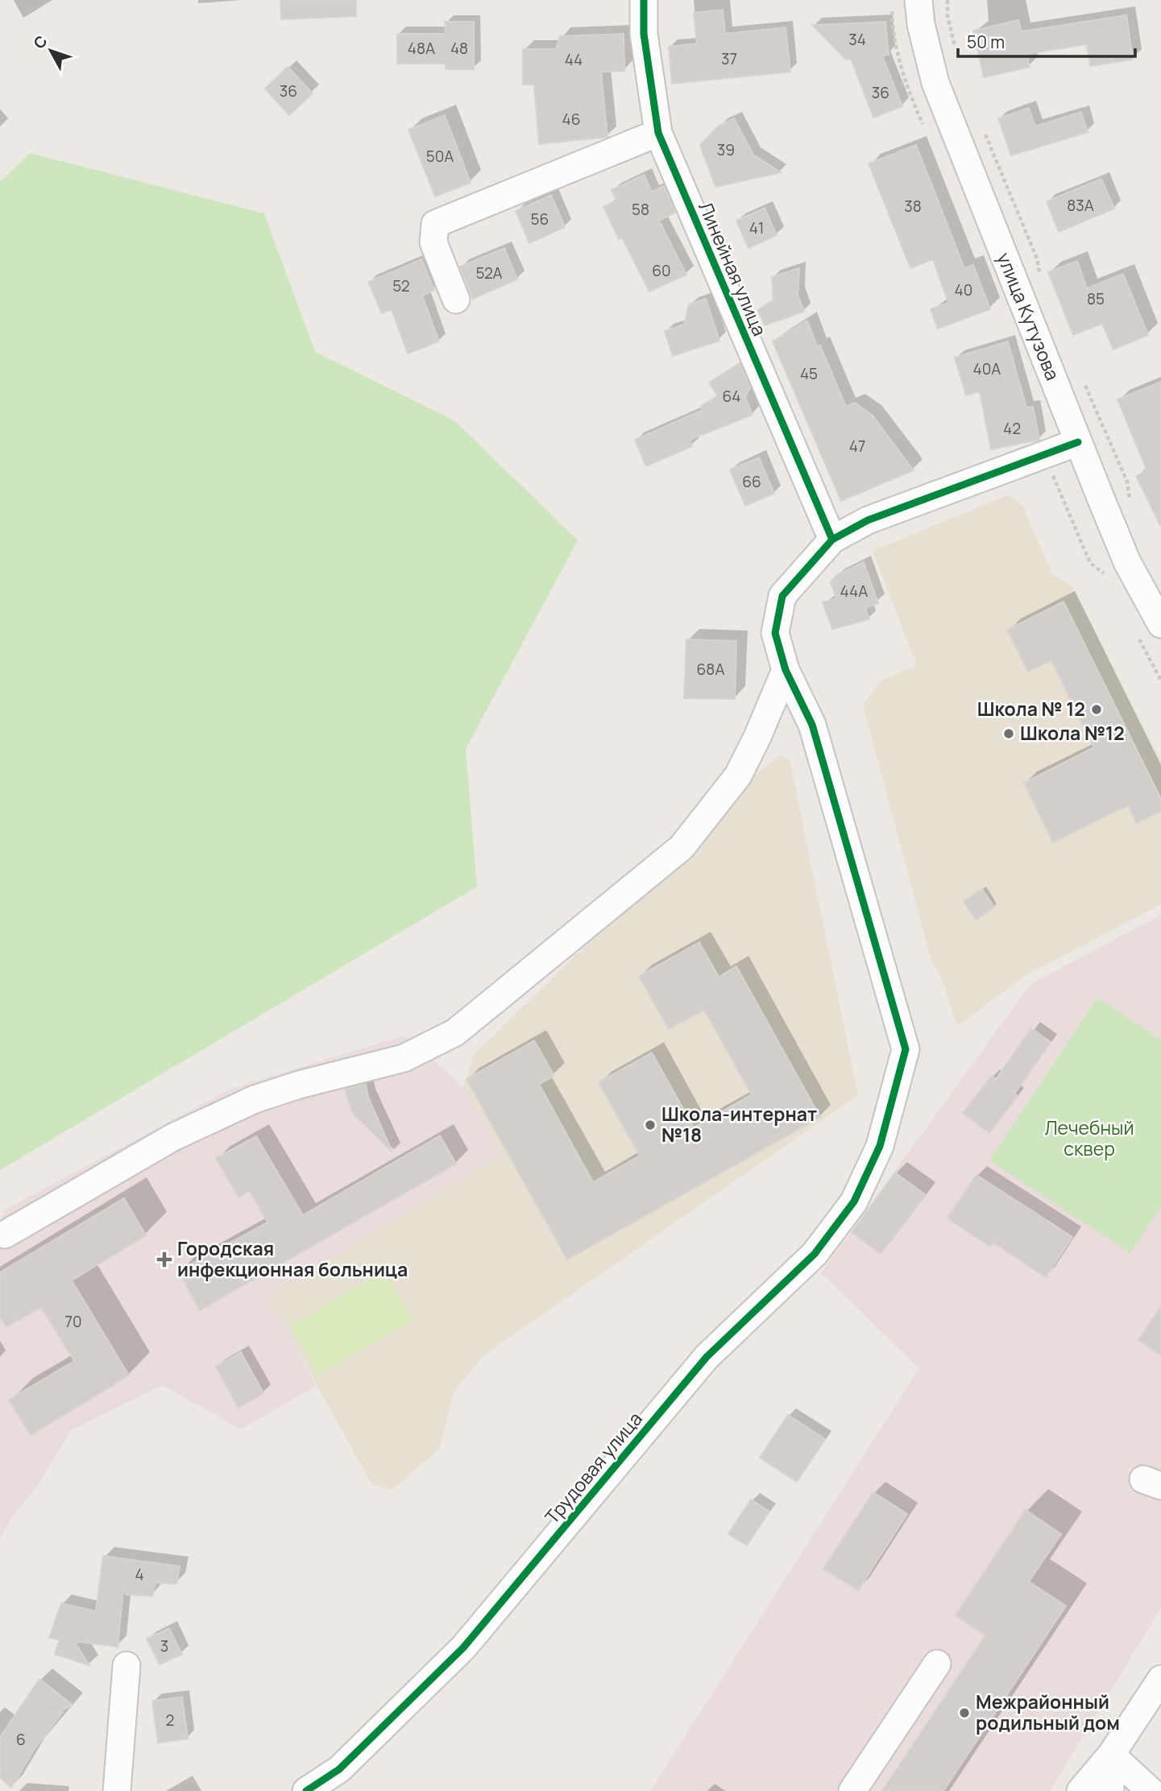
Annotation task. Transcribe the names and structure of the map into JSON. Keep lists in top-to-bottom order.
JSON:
{
  "streets": {
    "street": ["Линейная улица", "улица Кутузова", "Трудовая улица"]
  },
  "crossings": [
    ["Линейная улица", "Трудовая улица"],
    ["улица Кутузова", "Трудовая улица"]
  ],
  "parks": ["Лечебный сквер"],
  "places": {
    "other": [
      "Школа № 12",
      "Школа №12",
      "Школа-интернат №18",
      "Межрайонный родильный дом"
    ],
    "health": ["Городская инфекционная больница"]
  },
  "house_numbers": [
    "34",
    "48А",
    "48",
    "37",
    "44",
    "36",
    "36",
    "46",
    "39",
    "50А",
    "83А",
    "38",
    "58",
    "56",
    "41",
    "60",
    "52А",
    "52",
    "40",
    "85",
    "40А",
    "45",
    "64",
    "42",
    "47",
    "66",
    "44А",
    "68А",
    "70",
    "4",
    "3",
    "2",
    "6"
  ],
  "scale_bar": "50 m",
  "north": "top left"
}
